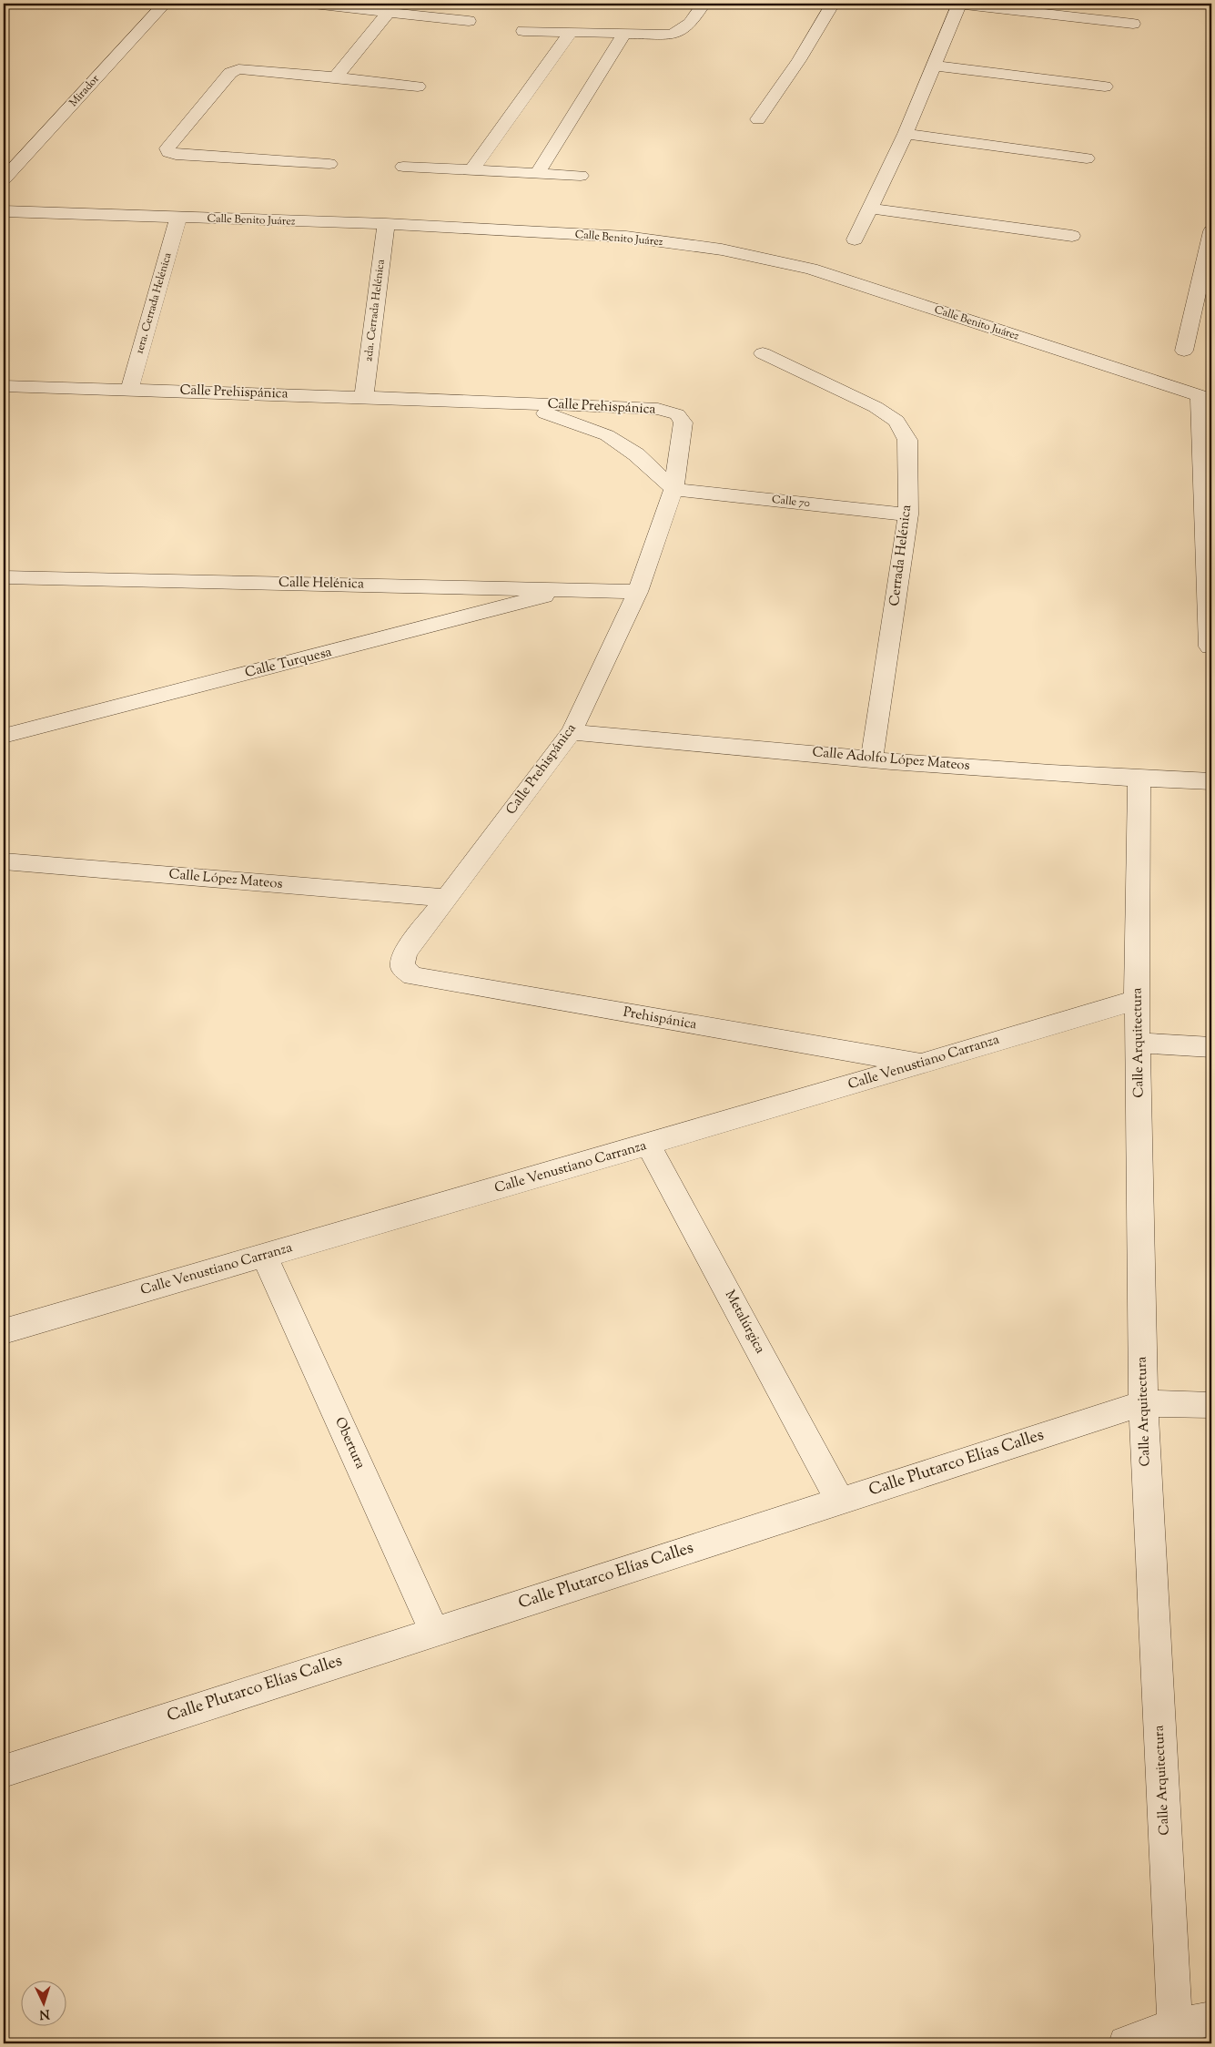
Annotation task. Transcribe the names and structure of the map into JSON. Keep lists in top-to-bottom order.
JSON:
{
  "streets": {
    "street": [
      "Mirador",
      "Calle Benito Juárez",
      "1era. Cerrada Helénica",
      "2da. Cerrada Helénica",
      "Calle Prehispánica",
      "Calle 70",
      "Cerrada Helénica",
      "Calle Helénica",
      "Calle Turquesa",
      "Calle Adolfo López Mateos",
      "Calle López Mateos",
      "Prehispánica",
      "Calle Arquitectura",
      "Calle Venustiano Carranza",
      "Metalúrgica",
      "Obertura",
      "Calle Plutarco Elías Calles"
    ]
  },
  "crossings": [
    ["Calle Benito Juárez", "1era. Cerrada Helénica"],
    ["Calle Benito Juárez", "2da. Cerrada Helénica"],
    ["1era. Cerrada Helénica", "Calle Prehispánica"],
    ["2da. Cerrada Helénica", "Calle Prehispánica"],
    ["Calle Prehispánica", "Calle 70"],
    ["Calle Prehispánica", "Calle Helénica"],
    ["Calle Prehispánica", "Calle Adolfo López Mateos"],
    ["Calle Prehispánica", "Calle López Mateos"],
    ["Calle Prehispánica", "Prehispánica"],
    ["Calle 70", "Cerrada Helénica"],
    ["Cerrada Helénica", "Calle Adolfo López Mateos"],
    ["Calle Helénica", "Calle Turquesa"],
    ["Calle Adolfo López Mateos", "Calle Arquitectura"],
    ["Prehispánica", "Calle Venustiano Carranza"],
    ["Calle Arquitectura", "Calle Venustiano Carranza"],
    ["Calle Arquitectura", "Calle Plutarco Elías Calles"],
    ["Calle Venustiano Carranza", "Metalúrgica"],
    ["Calle Venustiano Carranza", "Obertura"],
    ["Metalúrgica", "Calle Plutarco Elías Calles"],
    ["Obertura", "Calle Plutarco Elías Calles"]
  ],
  "north": "bottom"
}
